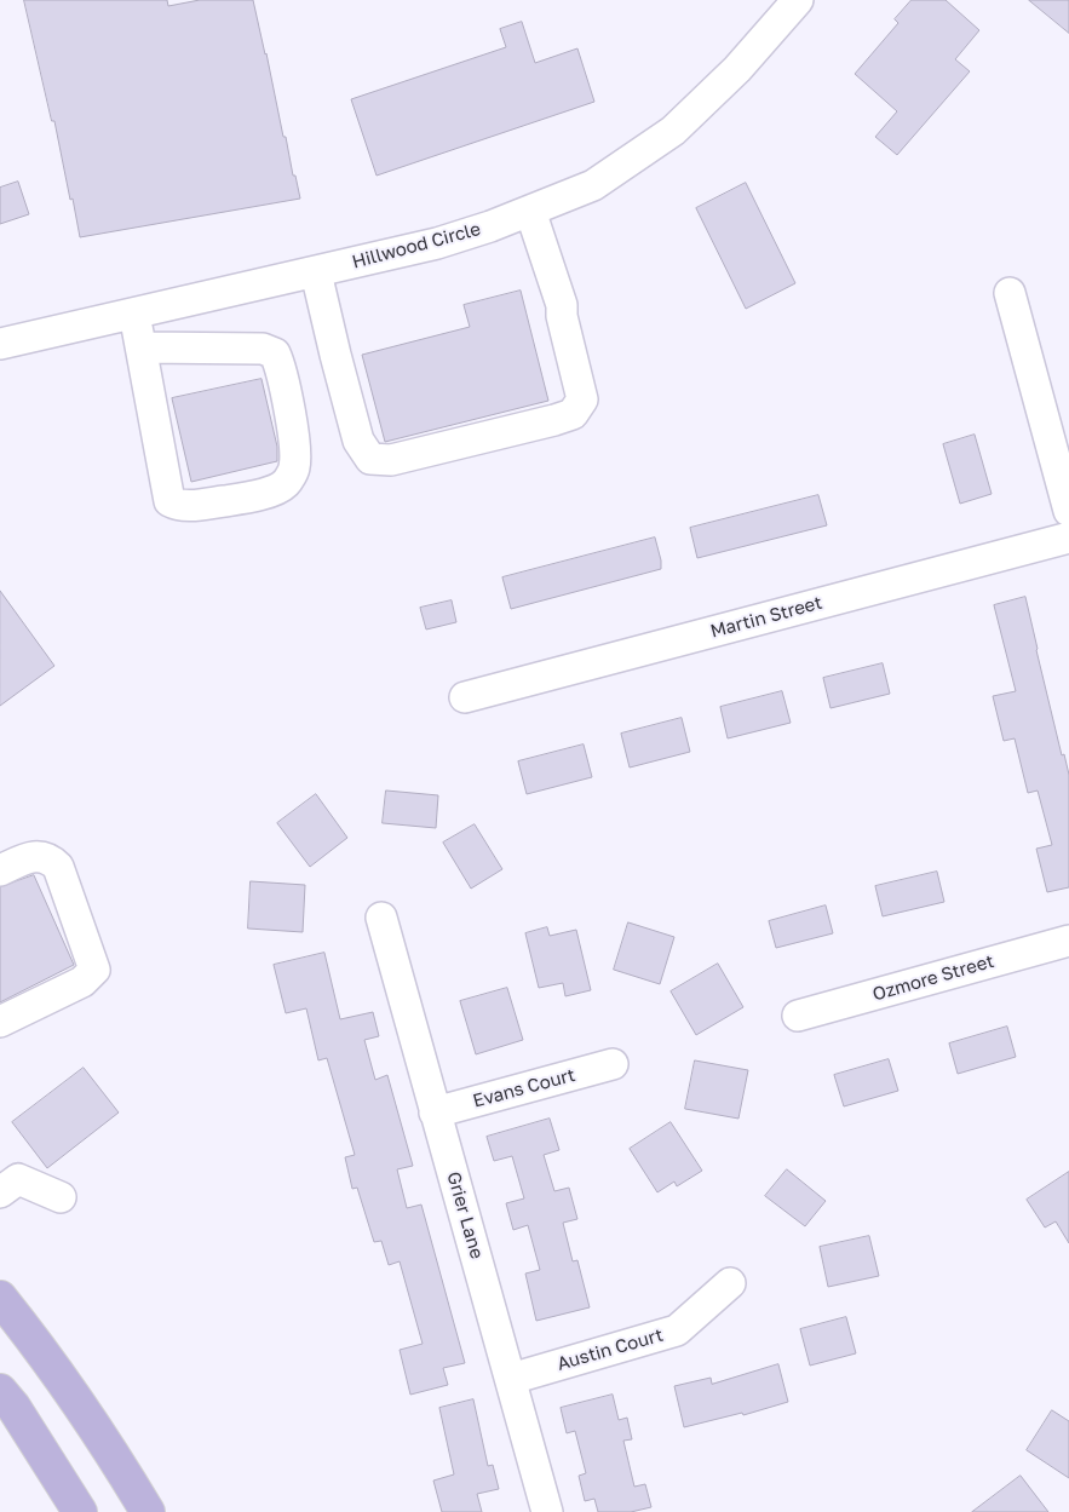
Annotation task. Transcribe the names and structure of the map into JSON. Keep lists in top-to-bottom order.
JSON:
{
  "streets": {
    "street": [
      "Hillwood Circle",
      "Martin Street",
      "Ozmore Street",
      "Evans Court",
      "Grier Lane",
      "Austin Court"
    ]
  },
  "crossings": [
    ["Evans Court", "Grier Lane"],
    ["Grier Lane", "Austin Court"]
  ]
}
